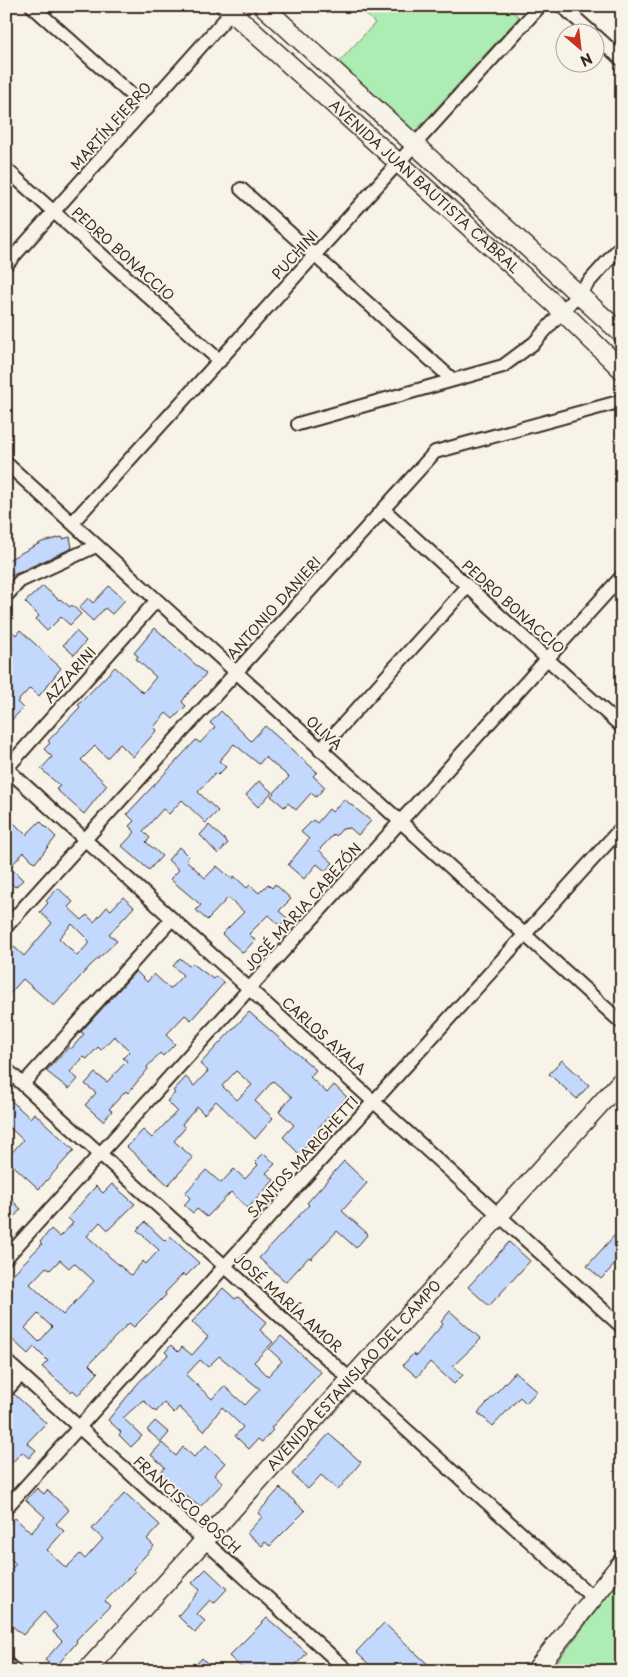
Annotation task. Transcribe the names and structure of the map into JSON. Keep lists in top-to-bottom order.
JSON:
{
  "streets": {
    "main road": ["AVENIDA JUAN BAUTISTA CABRAL", "AVENIDA ESTANISLAO DEL CAMPO"],
    "street": [
      "MARTÍN FIERRO",
      "PEDRO BONACCIO",
      "PUCHINI",
      "ANTONIO DANIERI",
      "AZZARINI",
      "OLIVA",
      "JOSÉ MARIA CABEZÓN",
      "CARLOS AYALA",
      "SANTOS MARIGHETTI",
      "JOSÉ MARÍA AMOR",
      "FRANCISCO BOSCH"
    ]
  },
  "crossings": [
    ["MARTÍN FIERRO", "AVENIDA JUAN BAUTISTA CABRAL"],
    ["MARTÍN FIERRO", "PEDRO BONACCIO"],
    ["AVENIDA JUAN BAUTISTA CABRAL", "PUCHINI"],
    ["PEDRO BONACCIO", "PUCHINI"],
    ["PEDRO BONACCIO", "ANTONIO DANIERI"],
    ["PEDRO BONACCIO", "JOSÉ MARIA CABEZÓN"],
    ["PUCHINI", "OLIVA"],
    ["ANTONIO DANIERI", "OLIVA"],
    ["ANTONIO DANIERI", "CARLOS AYALA"],
    ["AZZARINI", "OLIVA"],
    ["AZZARINI", "CARLOS AYALA"],
    ["OLIVA", "JOSÉ MARIA CABEZÓN"],
    ["OLIVA", "SANTOS MARIGHETTI"],
    ["JOSÉ MARIA CABEZÓN", "CARLOS AYALA"],
    ["JOSÉ MARIA CABEZÓN", "JOSÉ MARÍA AMOR"],
    ["CARLOS AYALA", "SANTOS MARIGHETTI"],
    ["CARLOS AYALA", "AVENIDA ESTANISLAO DEL CAMPO"],
    ["SANTOS MARIGHETTI", "JOSÉ MARÍA AMOR"],
    ["SANTOS MARIGHETTI", "FRANCISCO BOSCH"],
    ["JOSÉ MARÍA AMOR", "AVENIDA ESTANISLAO DEL CAMPO"],
    ["AVENIDA ESTANISLAO DEL CAMPO", "FRANCISCO BOSCH"]
  ],
  "north": "bottom right"
}
